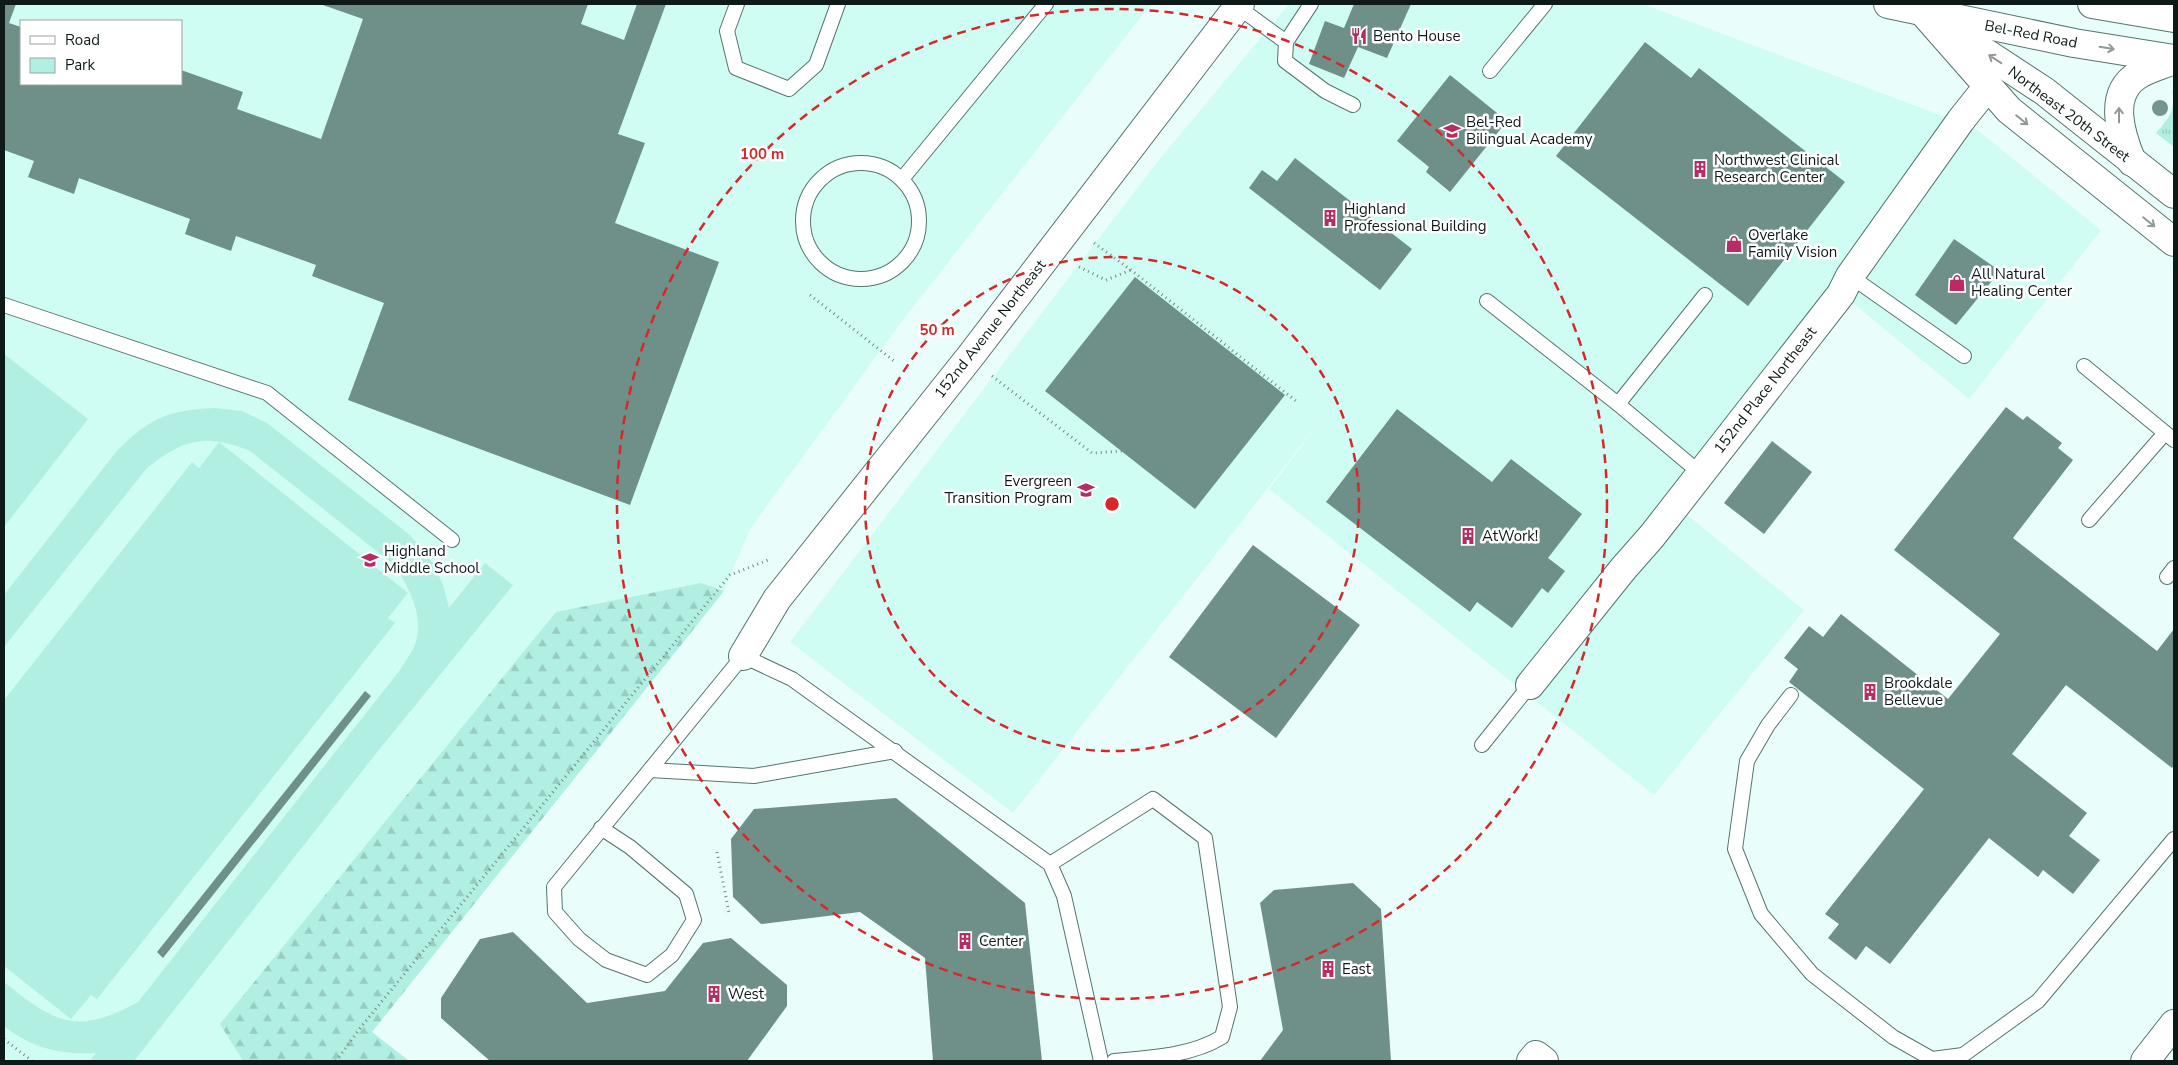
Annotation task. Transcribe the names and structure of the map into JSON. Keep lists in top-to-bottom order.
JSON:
{
  "streets": {
    "street": [
      "Bel-Red Road",
      "Northeast 20th Street",
      "152nd Avenue Northeast",
      "152nd Place Northeast"
    ]
  },
  "crossings": [
    ["Bel-Red Road", "Northeast 20th Street"]
  ],
  "places": {
    "restaurant": ["Bento House"],
    "school or university": ["Bel-Red Bilingual Academy", "Evergreen Transition Program", "Highland Middle School"],
    "building": [
      "Northwest Clinical Research Center",
      "Highland Professional Building",
      "AtWork!",
      "Brookdale Bellevue",
      "Center",
      "East",
      "West"
    ],
    "shop": ["Overlake Family Vision", "All Natural Healing Center"]
  },
  "legend": ["Road", "Park"],
  "rings": ["100 m", "50 m"]
}
